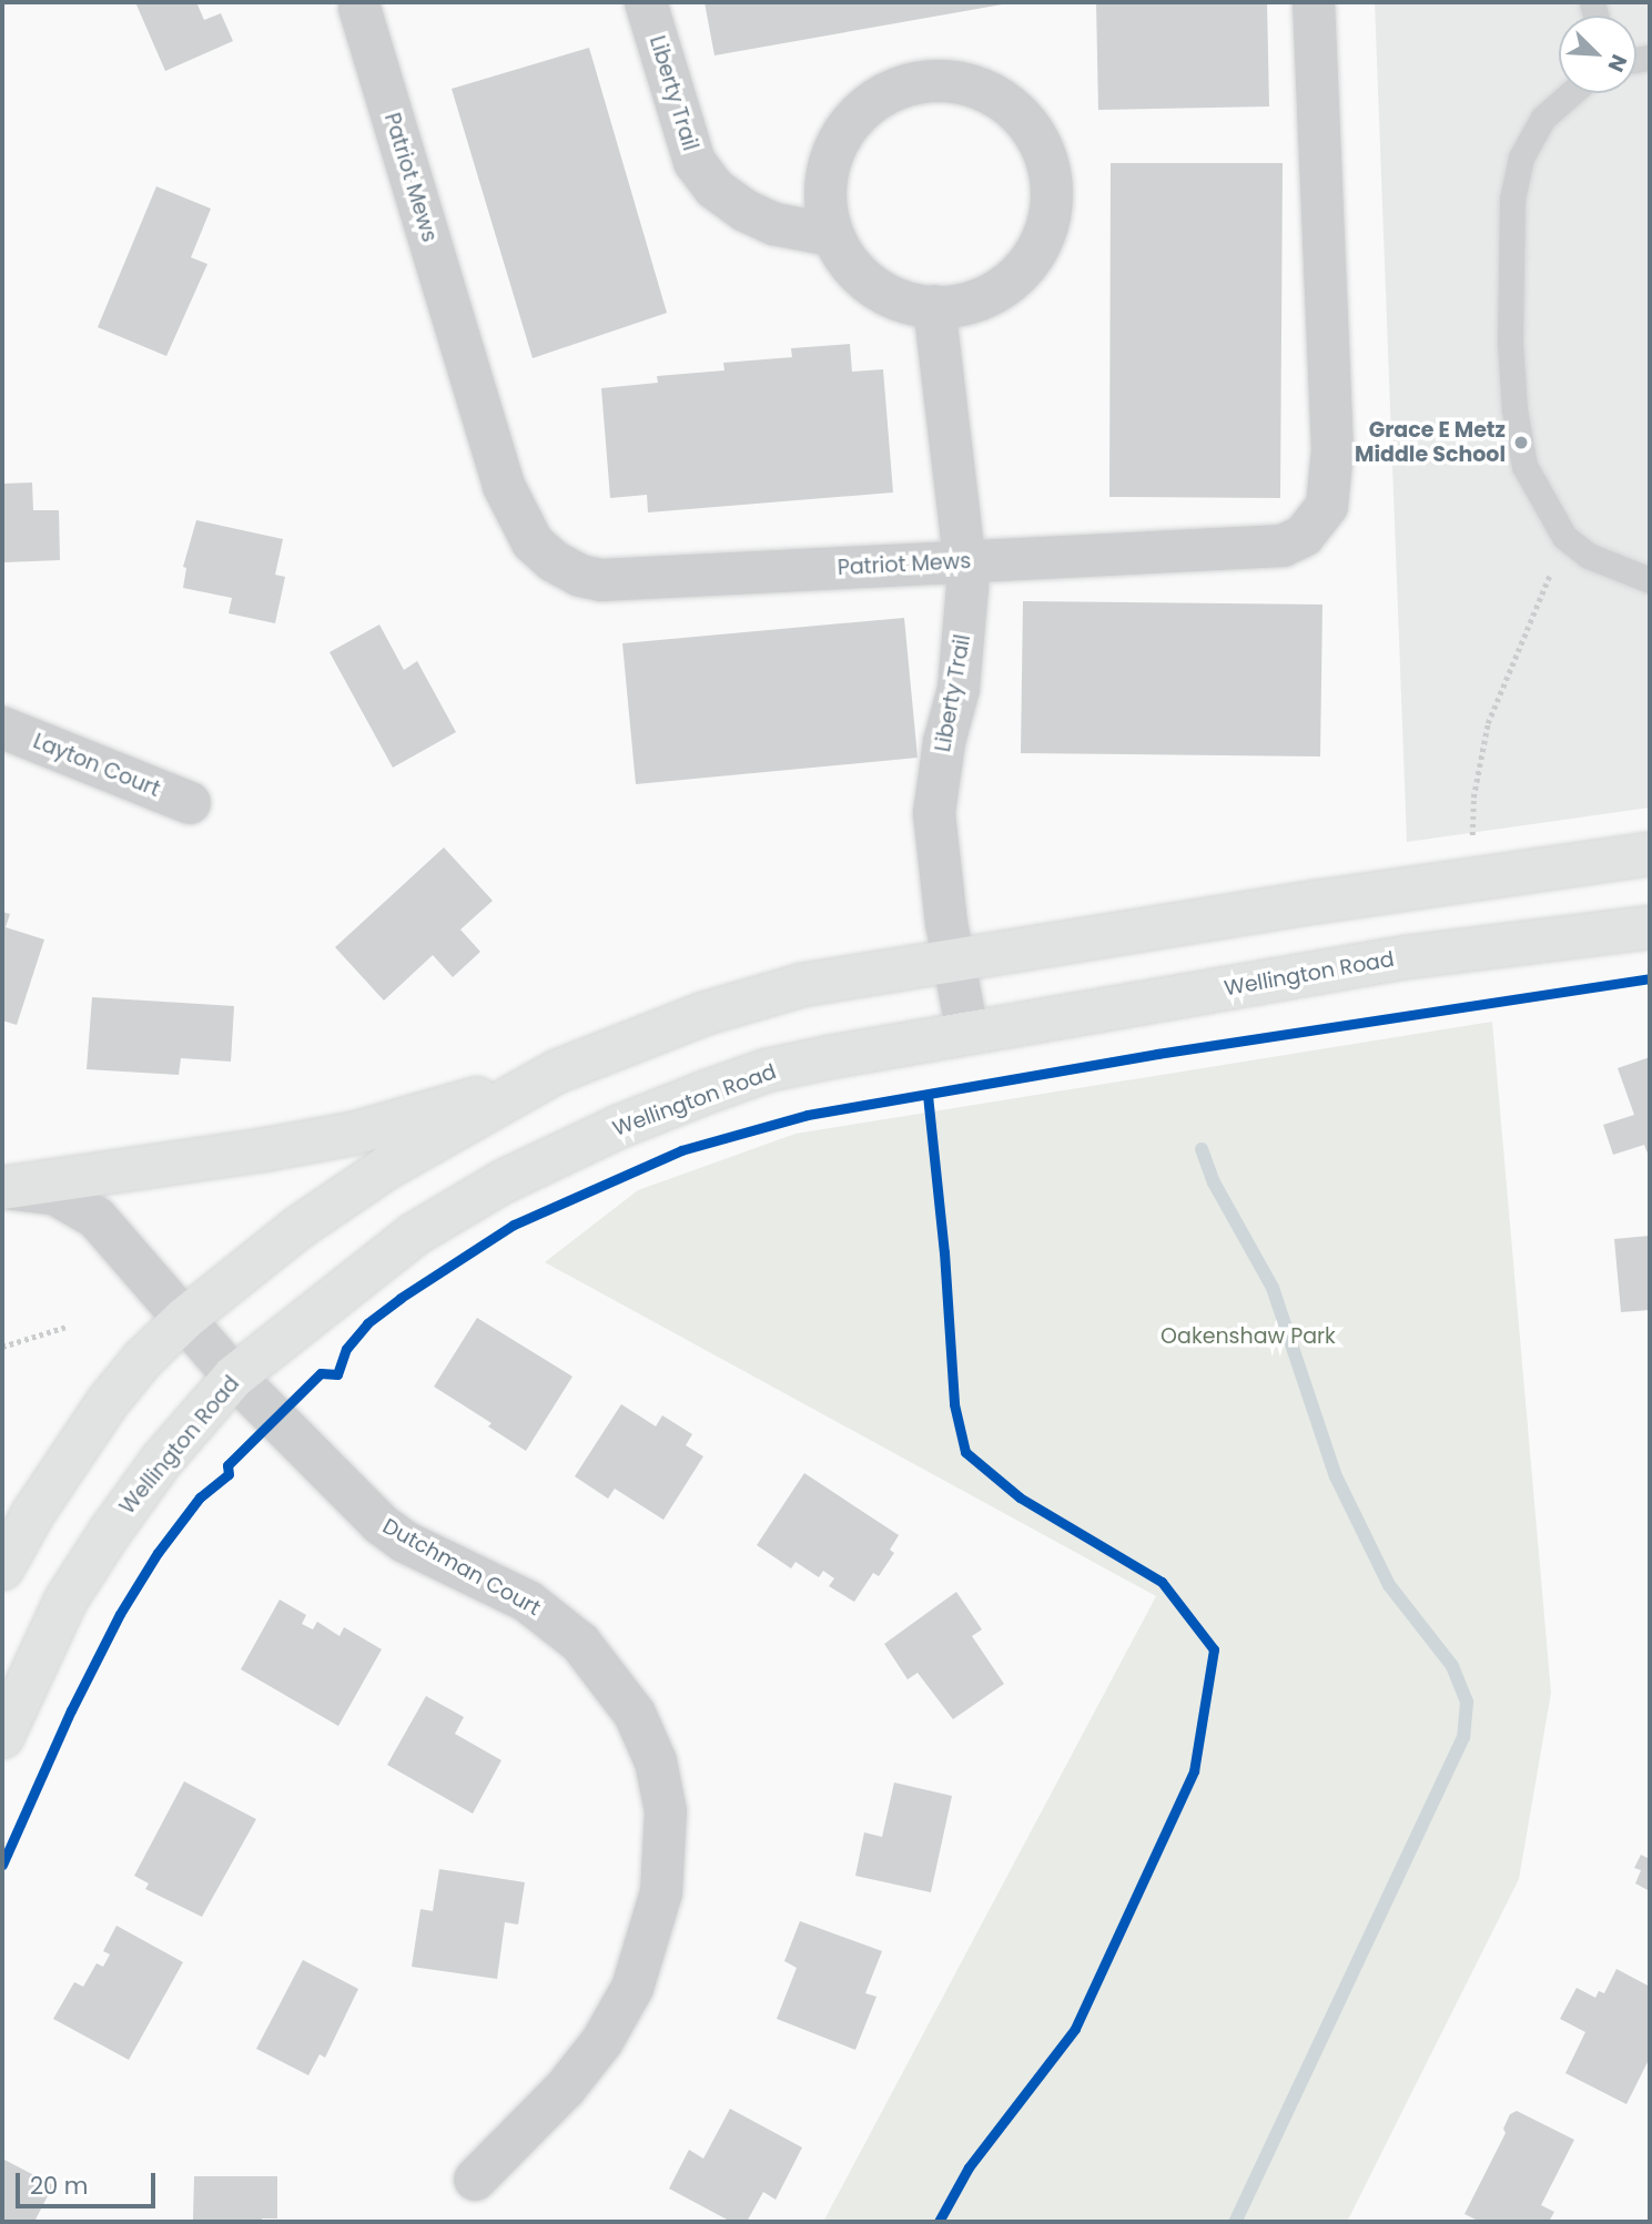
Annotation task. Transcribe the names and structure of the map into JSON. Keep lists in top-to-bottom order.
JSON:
{
  "streets": {
    "main road": ["Wellington Road"],
    "street": [
      "Liberty Trail",
      "Patriot Mews",
      "Layton Court",
      "Dutchman Court"
    ]
  },
  "crossings": [
    ["Liberty Trail", "Patriot Mews"],
    ["Liberty Trail", "Wellington Road"],
    ["Wellington Road", "Dutchman Court"]
  ],
  "parks": ["Oakenshaw Park"],
  "places": ["Grace E Metz Middle School"],
  "scale_bar": "20 m",
  "north": "bottom right"
}
